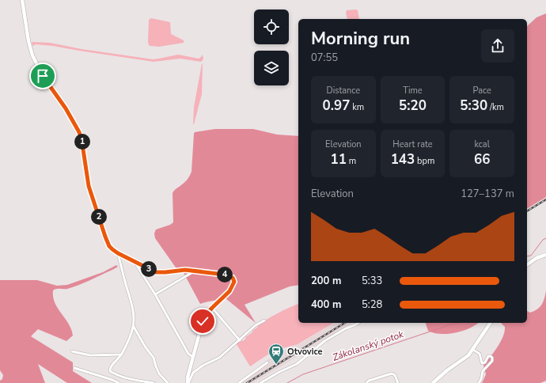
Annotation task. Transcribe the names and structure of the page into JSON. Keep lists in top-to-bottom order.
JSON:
{
  "water": ["Zákolanský potok"],
  "places": {
    "station": ["Otvovice"]
  },
  "page": {
    "heading": ["Morning run", "07:55"],
    "stats": [
      ["Distance", "0.97 km"],
      ["Time", "5:20"],
      ["Pace", "5:30 /km"],
      ["Elevation", "11 m"],
      ["Heart rate", "143 bpm"],
      ["kcal", "66"]
    ],
    "pins": [
      "1",
      "2",
      "3",
      "4"
    ],
    "chart": ["Elevation", "127–137 m"],
    "list": [
      {
        "name": "200 m",
        "note": "5:33"
      },
      {
        "name": "400 m",
        "note": "5:28"
      }
    ]
  }
}
